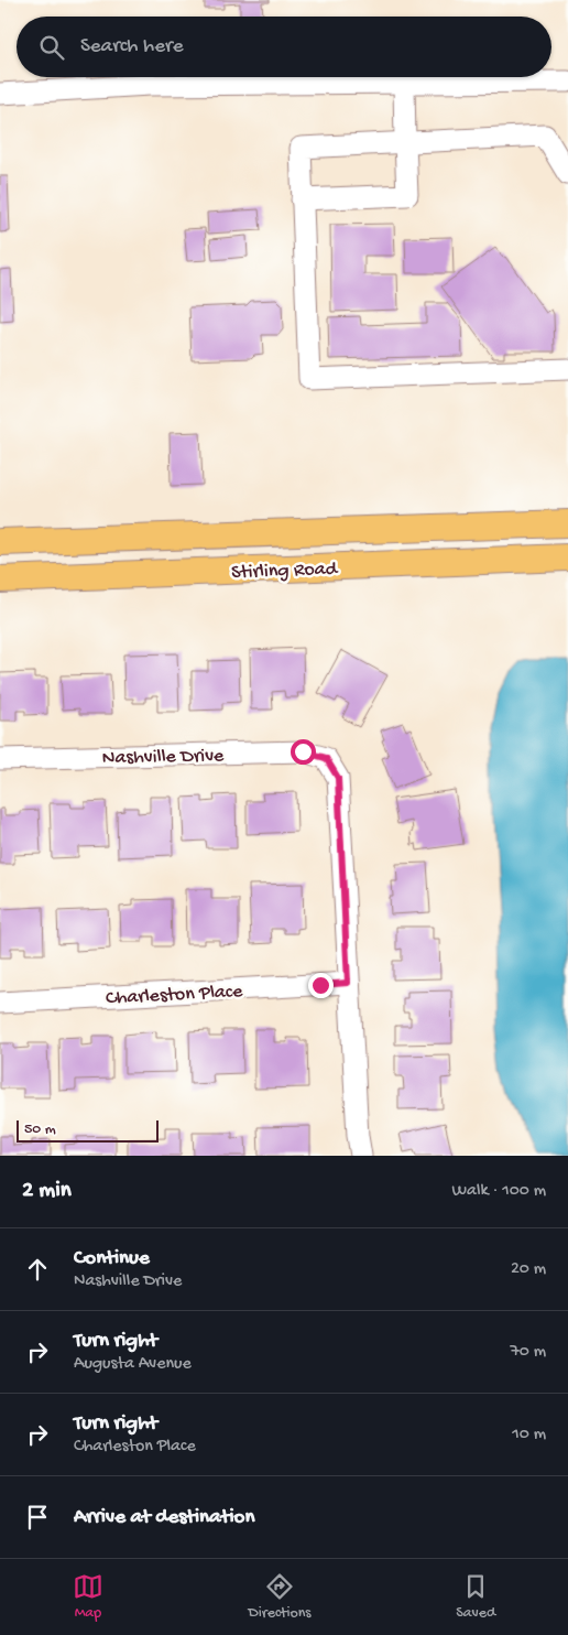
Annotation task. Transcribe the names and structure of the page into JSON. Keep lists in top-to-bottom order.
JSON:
{
  "streets": {
    "main road": ["Stirling Road"],
    "street": ["Nashville Drive", "Charleston Place"]
  },
  "crossings": [
    ["Nashville Drive", "Charleston Place"]
  ],
  "scale_bar": "50 m",
  "page": {
    "search": "Search here",
    "scale": "50 m",
    "heading": ["2 min", "Walk · 100 m"],
    "list": [
      ["Continue", "Nashville Drive", "20 m"],
      ["Turn right", "Augusta Avenue", "70 m"],
      ["Turn right", "Charleston Place", "10 m"],
      "Arrive at destination"
    ],
    "nav": ["Map", "Directions", "Saved"]
  }
}
